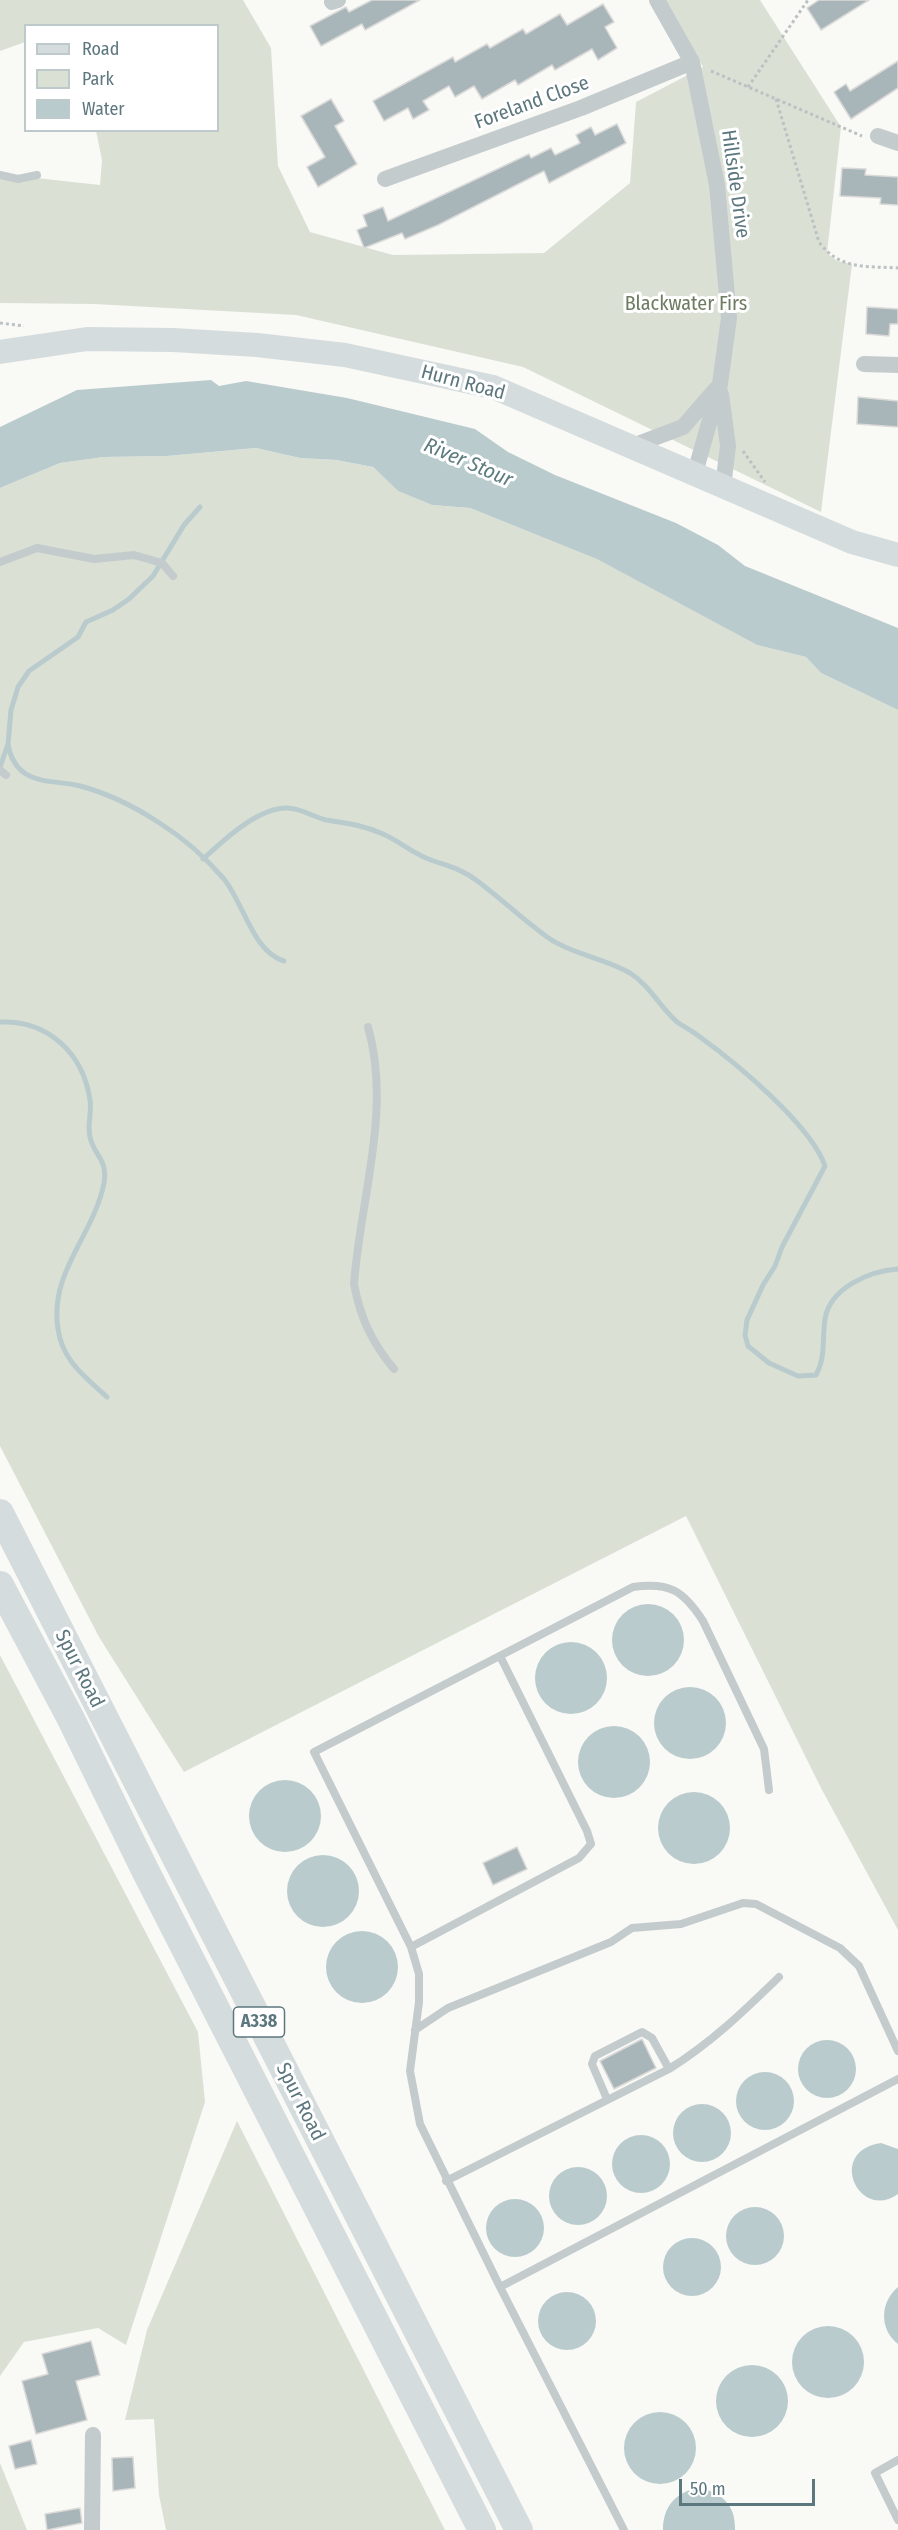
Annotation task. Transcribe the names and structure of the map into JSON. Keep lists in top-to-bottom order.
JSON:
{
  "streets": {
    "highway": ["Spur Road", "A338"],
    "main road": ["Hurn Road"],
    "street": ["Foreland Close", "Hillside Drive"]
  },
  "crossings": [
    ["Foreland Close", "Hillside Drive"],
    ["Hillside Drive", "Hurn Road"]
  ],
  "water": ["River Stour"],
  "parks": ["Blackwater Firs"],
  "legend": ["Road", "Park", "Water"],
  "scale_bar": "50 m"
}
